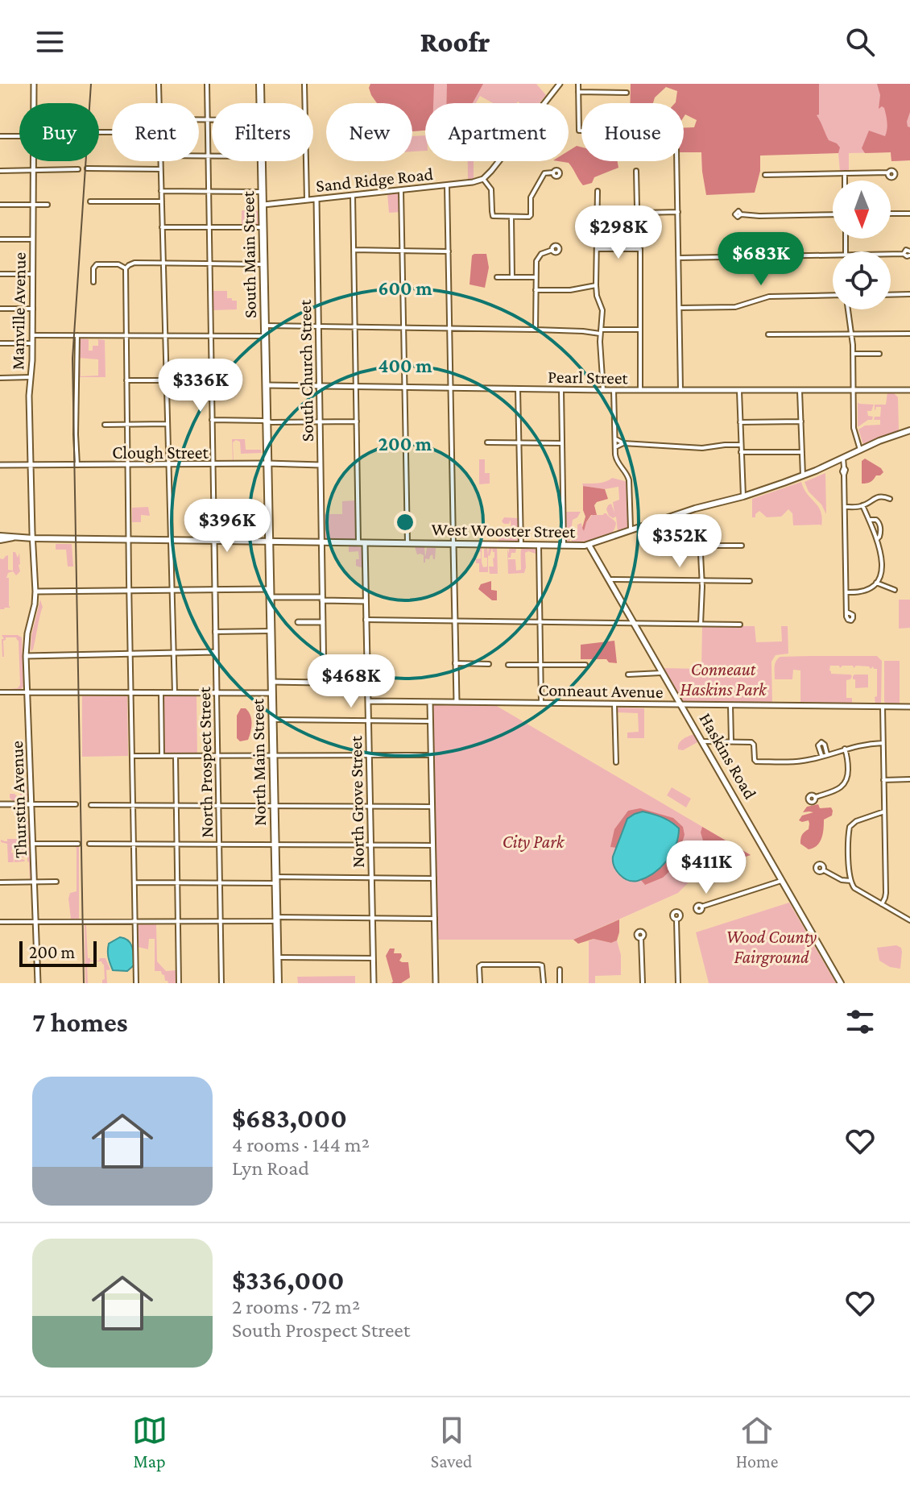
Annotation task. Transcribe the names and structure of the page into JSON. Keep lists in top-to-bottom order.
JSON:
{
  "streets": {
    "main road": [
      "South Main Street",
      "West Wooster Street",
      "Haskins Road",
      "North Main Street"
    ],
    "street": [
      "Sand Ridge Road",
      "Manville Avenue",
      "South Church Street",
      "Pearl Street",
      "Clough Street",
      "Conneaut Avenue",
      "North Prospect Street",
      "Thurstin Avenue",
      "North Grove Street"
    ]
  },
  "crossings": [
    ["Sand Ridge Road", "South Main Street"],
    ["Sand Ridge Road", "South Church Street"],
    ["South Main Street", "Pearl Street"],
    ["South Main Street", "Clough Street"],
    ["South Main Street", "West Wooster Street"],
    ["South Main Street", "North Main Street"],
    ["Manville Avenue", "Clough Street"],
    ["Manville Avenue", "West Wooster Street"],
    ["Manville Avenue", "Thurstin Avenue"],
    ["South Church Street", "Pearl Street"],
    ["South Church Street", "Clough Street"],
    ["South Church Street", "West Wooster Street"],
    ["West Wooster Street", "Haskins Road"],
    ["West Wooster Street", "North Prospect Street"],
    ["West Wooster Street", "North Main Street"],
    ["West Wooster Street", "Thurstin Avenue"],
    ["West Wooster Street", "North Grove Street"],
    ["Conneaut Avenue", "Haskins Road"],
    ["Conneaut Avenue", "North Grove Street"]
  ],
  "parks": ["Conneaut Haskins Park", "City Park", "Wood County Fairground"],
  "scale_bar": "200 m",
  "north": "bottom",
  "page": {
    "header": "Roofr",
    "chip": [
      "Buy",
      "Rent",
      "Filters",
      "New",
      "Apartment",
      "House"
    ],
    "price": [
      "$298K",
      "$683K",
      "$336K",
      "$396K",
      "$352K",
      "$468K",
      "$411K"
    ],
    "scale": "200 m",
    "heading": "7 homes",
    "list": [
      {
        "name": "$683,000",
        "note": "4 rooms · 144 m² · Lyn Road"
      },
      {
        "name": "$336,000",
        "note": "2 rooms · 72 m² · South Prospect Street"
      }
    ],
    "tabs": ["Map", "Saved", "Home"]
  },
  "rings": ["600 m", "400 m", "200 m"]
}
